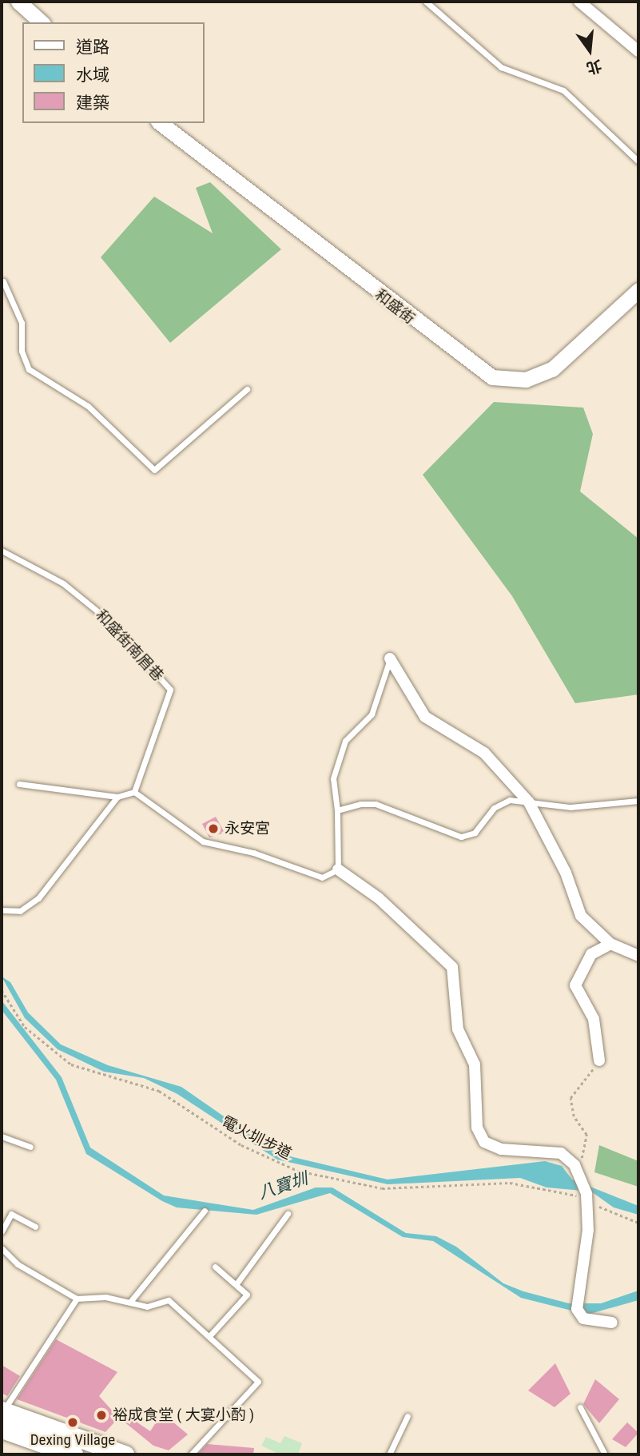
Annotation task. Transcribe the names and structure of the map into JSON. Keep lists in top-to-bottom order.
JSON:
{
  "streets": {
    "main road": ["和盛街"],
    "lane": ["和盛街南眉巷"],
    "path": ["電火圳步道"]
  },
  "water": ["八寶圳"],
  "places": ["永安宮", "裕成食堂 ( 大宴小酌 )", "Dexing Village"],
  "legend": ["道路", "水域", "建築"],
  "north": "bottom"
}
